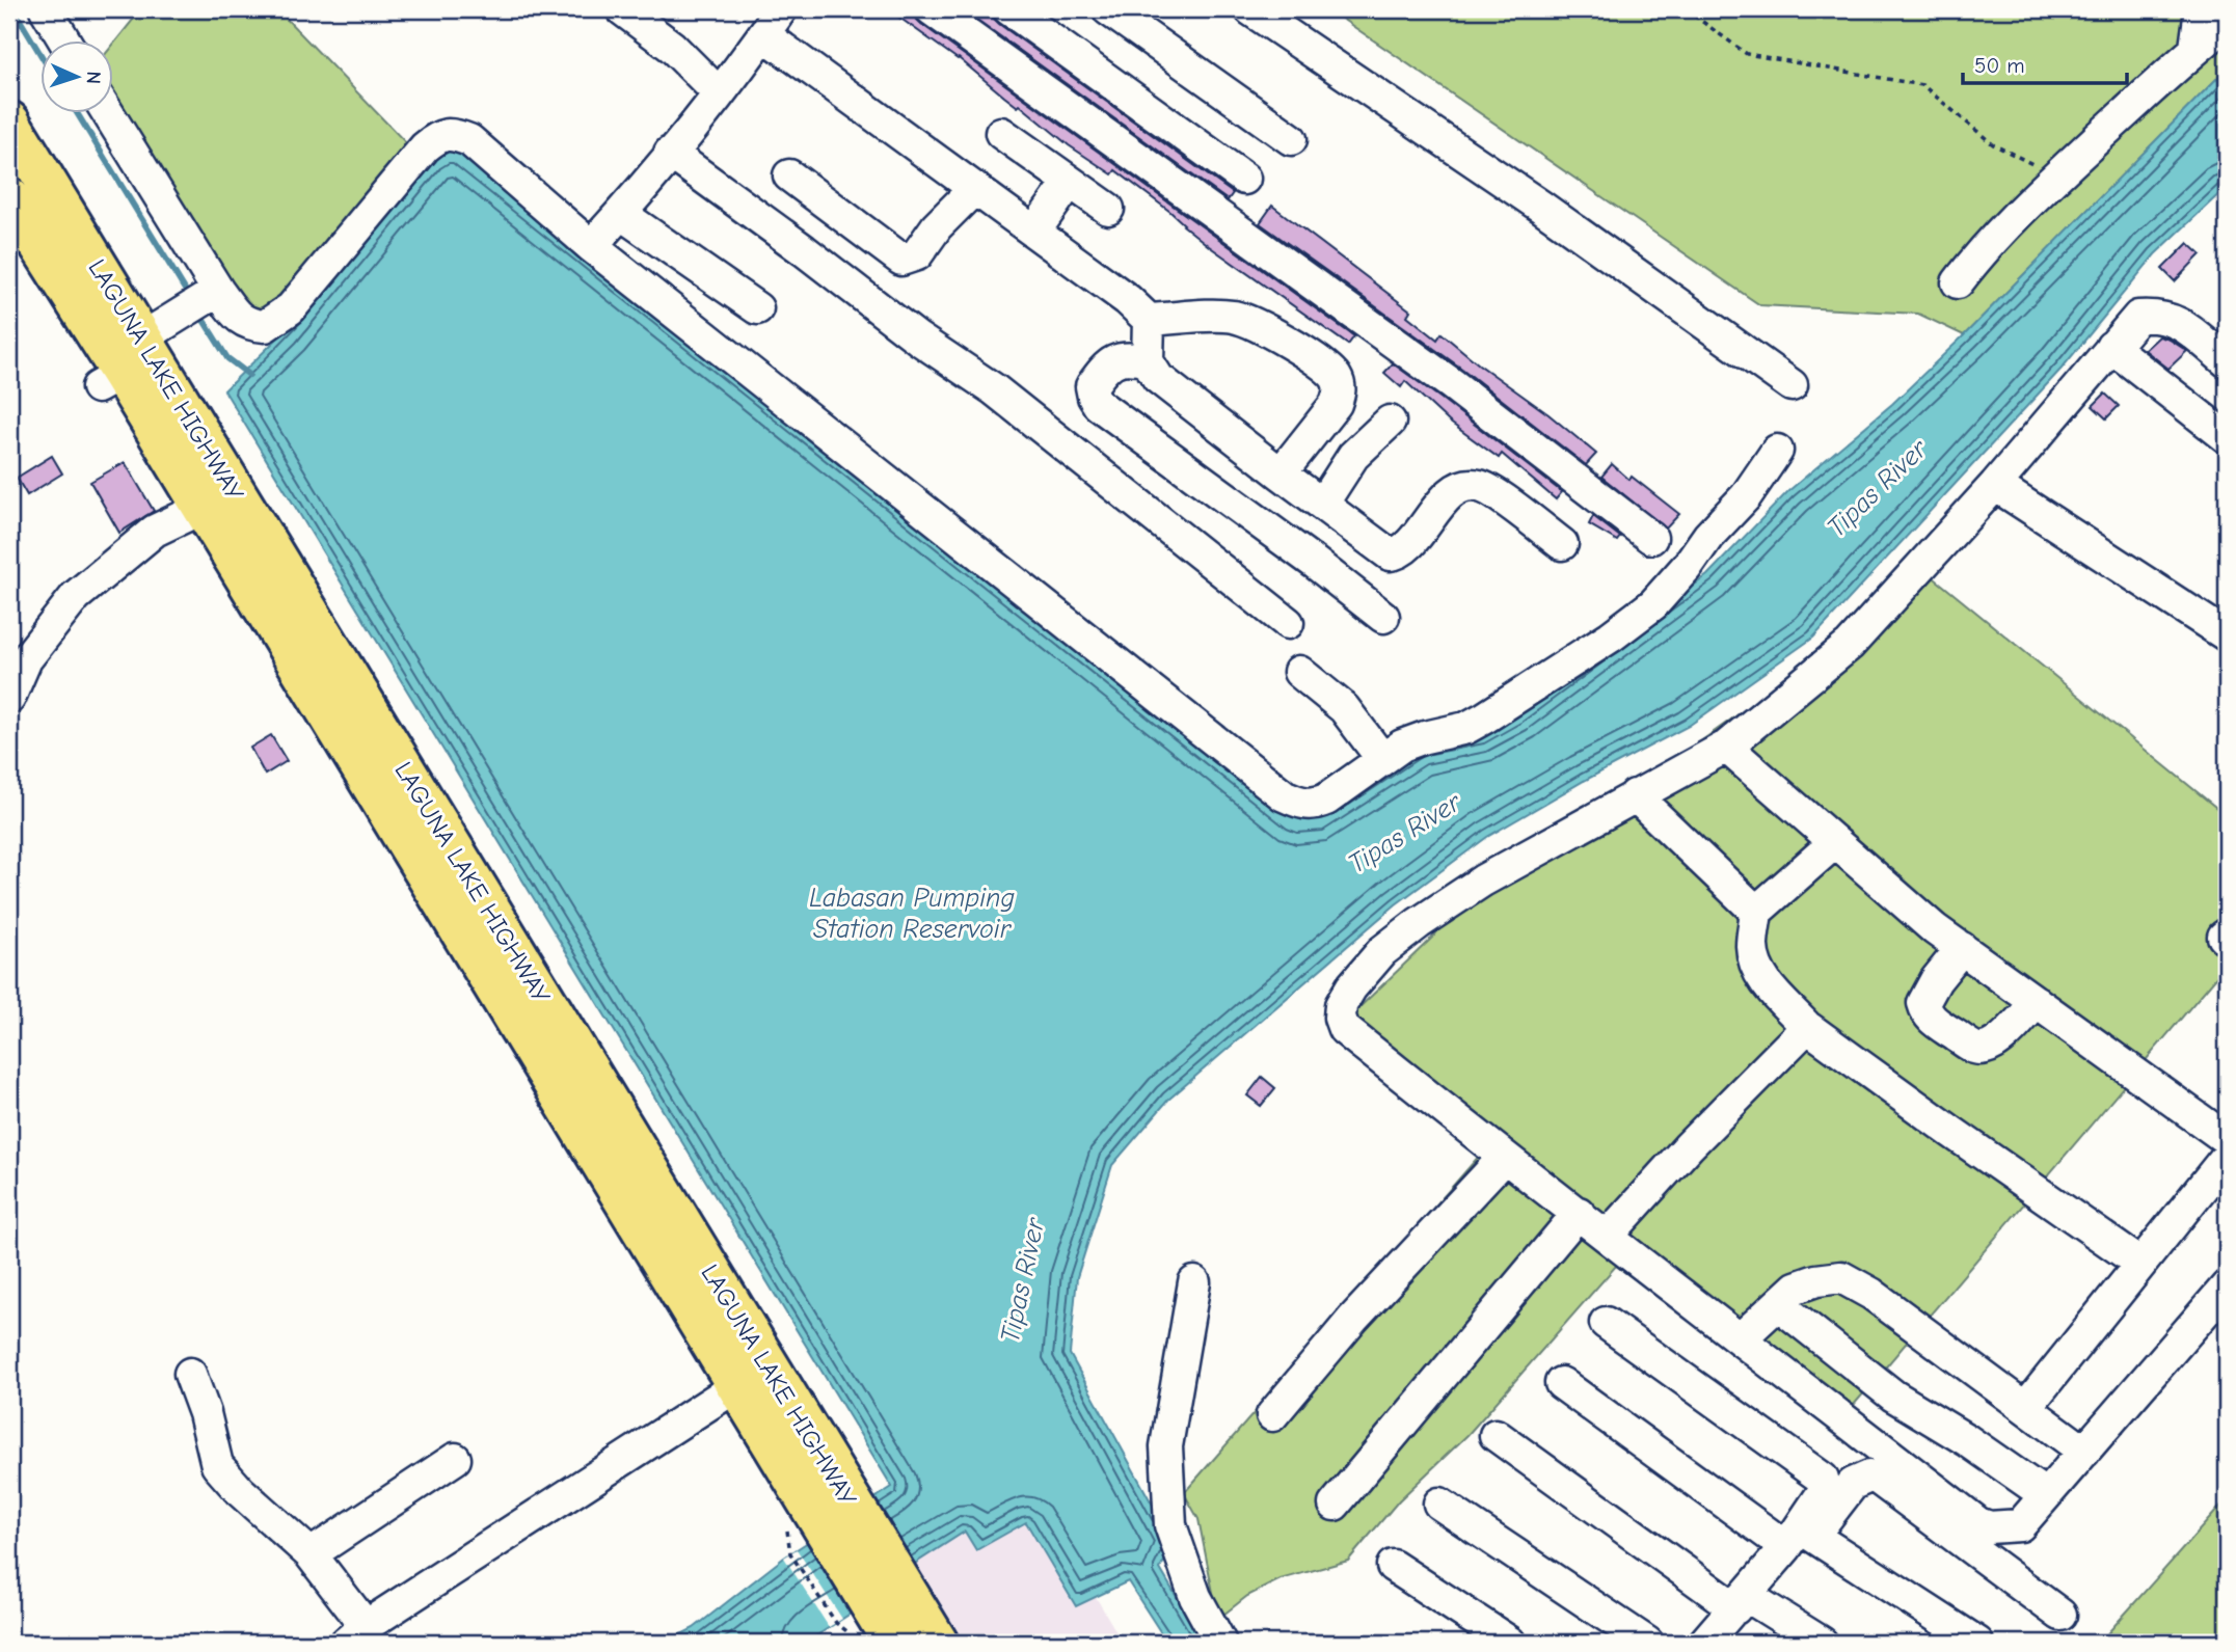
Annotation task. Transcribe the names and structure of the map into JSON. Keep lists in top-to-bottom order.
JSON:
{
  "streets": {
    "main road": ["LAGUNA LAKE HIGHWAY"]
  },
  "water": ["Tipas River", "Labasan Pumping Station Reservoir"],
  "scale_bar": "50 m",
  "north": "right"
}
